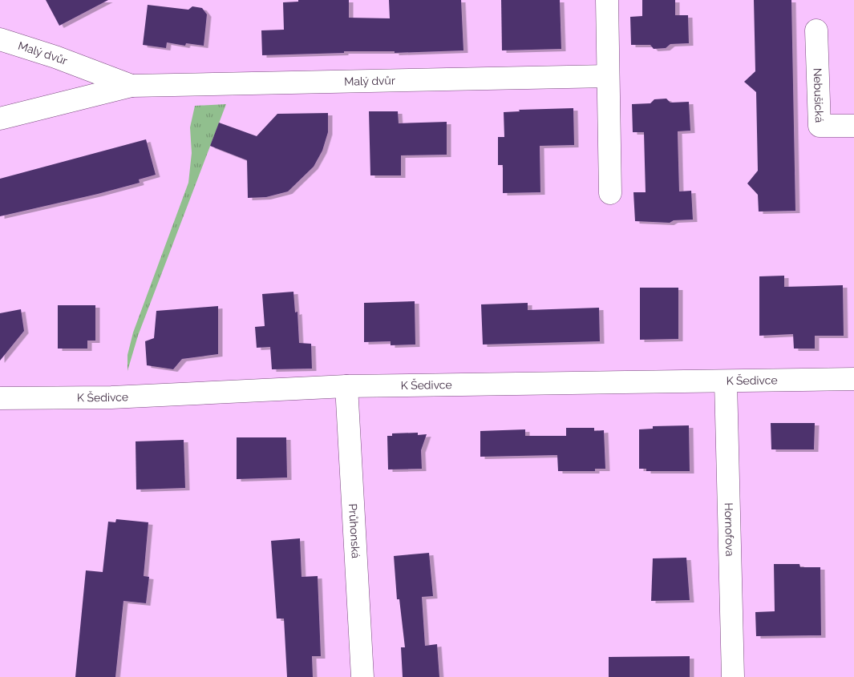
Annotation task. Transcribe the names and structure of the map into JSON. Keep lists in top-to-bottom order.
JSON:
{
  "streets": {
    "street": [
      "Malý dvůr",
      "Nebušická",
      "K Šedivce",
      "Hornofova",
      "Průhonská"
    ]
  },
  "crossings": [
    ["K Šedivce", "Hornofova"],
    ["K Šedivce", "Průhonská"]
  ]
}
